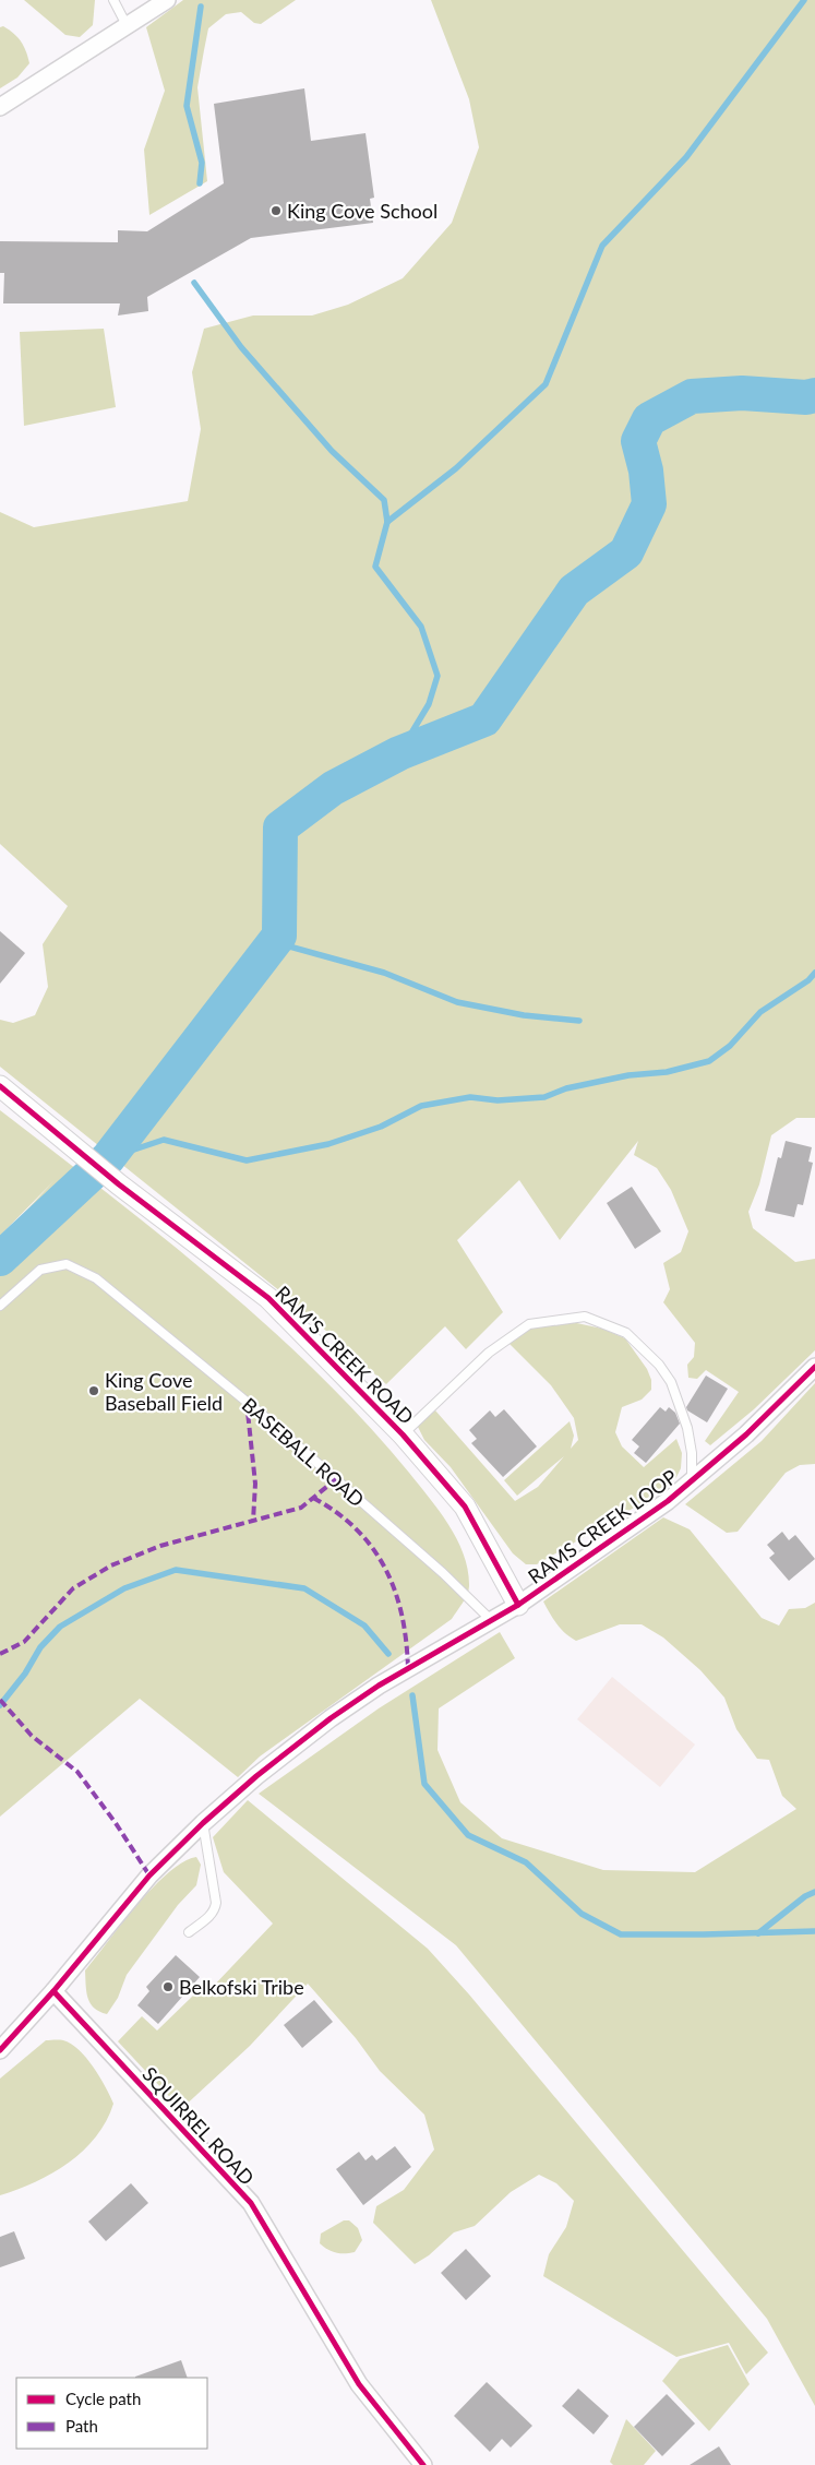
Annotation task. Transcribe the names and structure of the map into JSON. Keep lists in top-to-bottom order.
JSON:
{
  "streets": {
    "street": ["RAM'S CREEK ROAD", "RAMS CREEK LOOP", "SQUIRREL ROAD"],
    "lane": ["BASEBALL ROAD"]
  },
  "crossings": [
    ["RAM'S CREEK ROAD", "RAMS CREEK LOOP"],
    ["BASEBALL ROAD", "RAMS CREEK LOOP"],
    ["RAMS CREEK LOOP", "SQUIRREL ROAD"]
  ],
  "places": ["King Cove School", "King Cove Baseball Field", "Belkofski Tribe"],
  "legend": ["Cycle path", "Path"]
}
